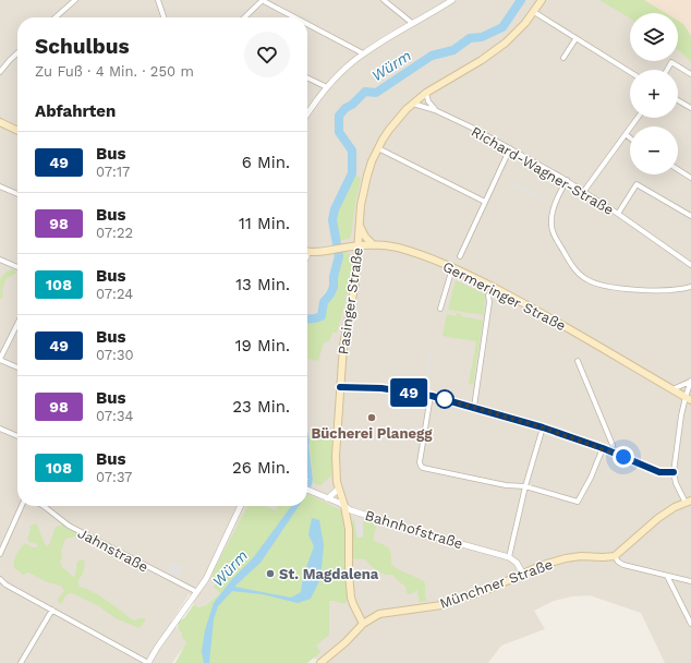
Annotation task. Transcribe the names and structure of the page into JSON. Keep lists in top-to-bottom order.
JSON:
{
  "streets": {
    "main road": ["Germeringer Straße", "Pasinger Straße", "Münchner Straße"],
    "street": ["Richard-Wagner-Straße", "Bahnhofstraße", "Jahnstraße"]
  },
  "crossings": [
    ["Richard-Wagner-Straße", "Pasinger Straße"],
    ["Germeringer Straße", "Pasinger Straße"],
    ["Pasinger Straße", "Bahnhofstraße"],
    ["Pasinger Straße", "Münchner Straße"]
  ],
  "water": ["Würm"],
  "places": ["Bücherei Planegg", "St. Magdalena"],
  "lines": ["bus line 49"],
  "page": {
    "on_map": "49",
    "map_buttons": ["+", "−"],
    "heading": [
      ["Schulbus", "Zu Fuß · 4 Min. · 250 m"],
      "Abfahrten"
    ],
    "list": [
      {
        "mark": "49",
        "name": "Bus",
        "note": "07:17",
        "value": "6 Min."
      },
      {
        "mark": "98",
        "name": "Bus",
        "note": "07:22",
        "value": "11 Min."
      },
      {
        "mark": "108",
        "name": "Bus",
        "note": "07:24",
        "value": "13 Min."
      },
      {
        "mark": "49",
        "name": "Bus",
        "note": "07:30",
        "value": "19 Min."
      },
      {
        "mark": "98",
        "name": "Bus",
        "note": "07:34",
        "value": "23 Min."
      },
      {
        "mark": "108",
        "name": "Bus",
        "note": "07:37",
        "value": "26 Min."
      }
    ]
  }
}
